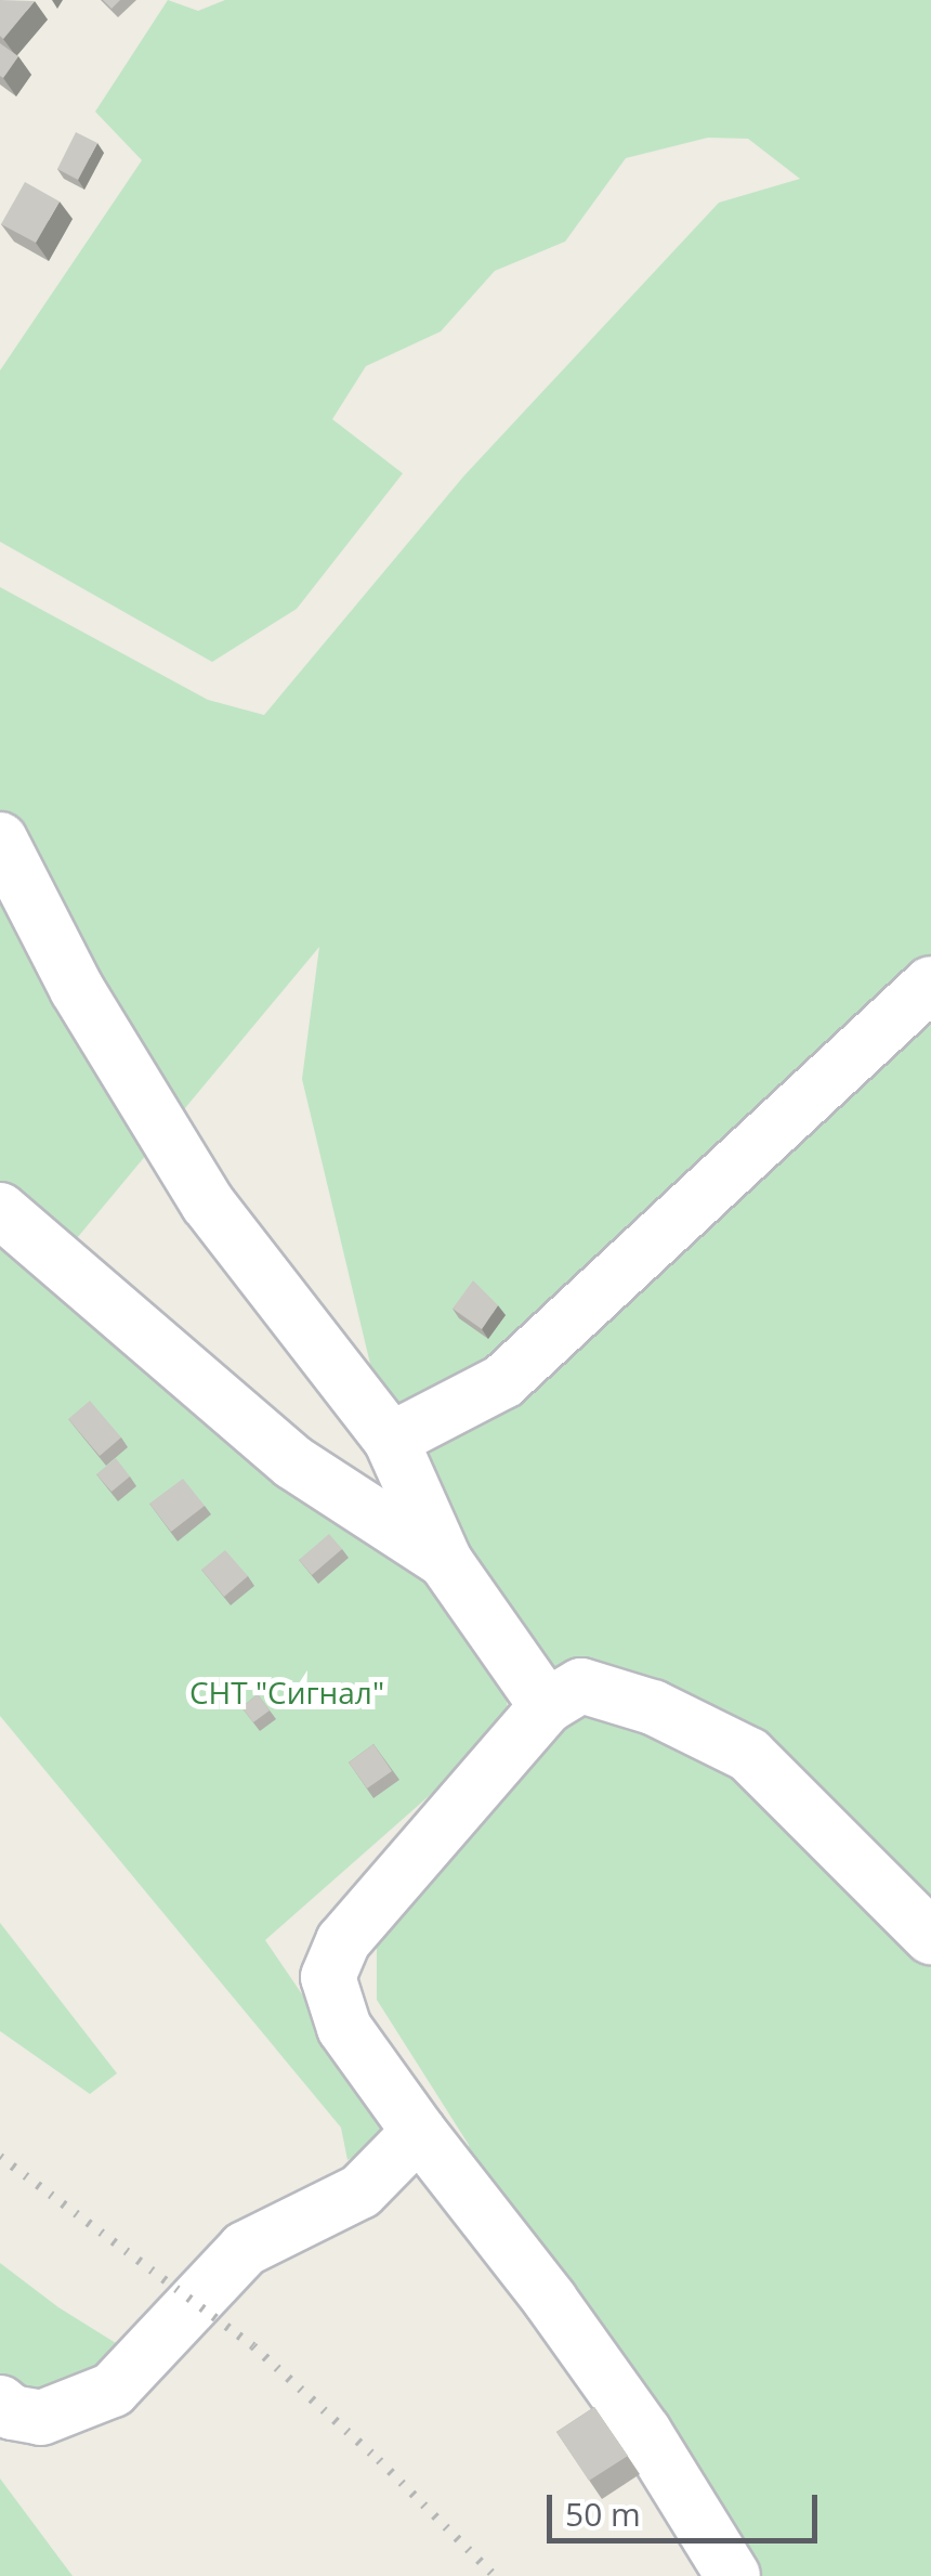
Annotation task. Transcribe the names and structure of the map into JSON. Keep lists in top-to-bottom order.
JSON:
{
  "parks": ["СНТ \"Сигнал\""],
  "scale_bar": "50 m"
}
